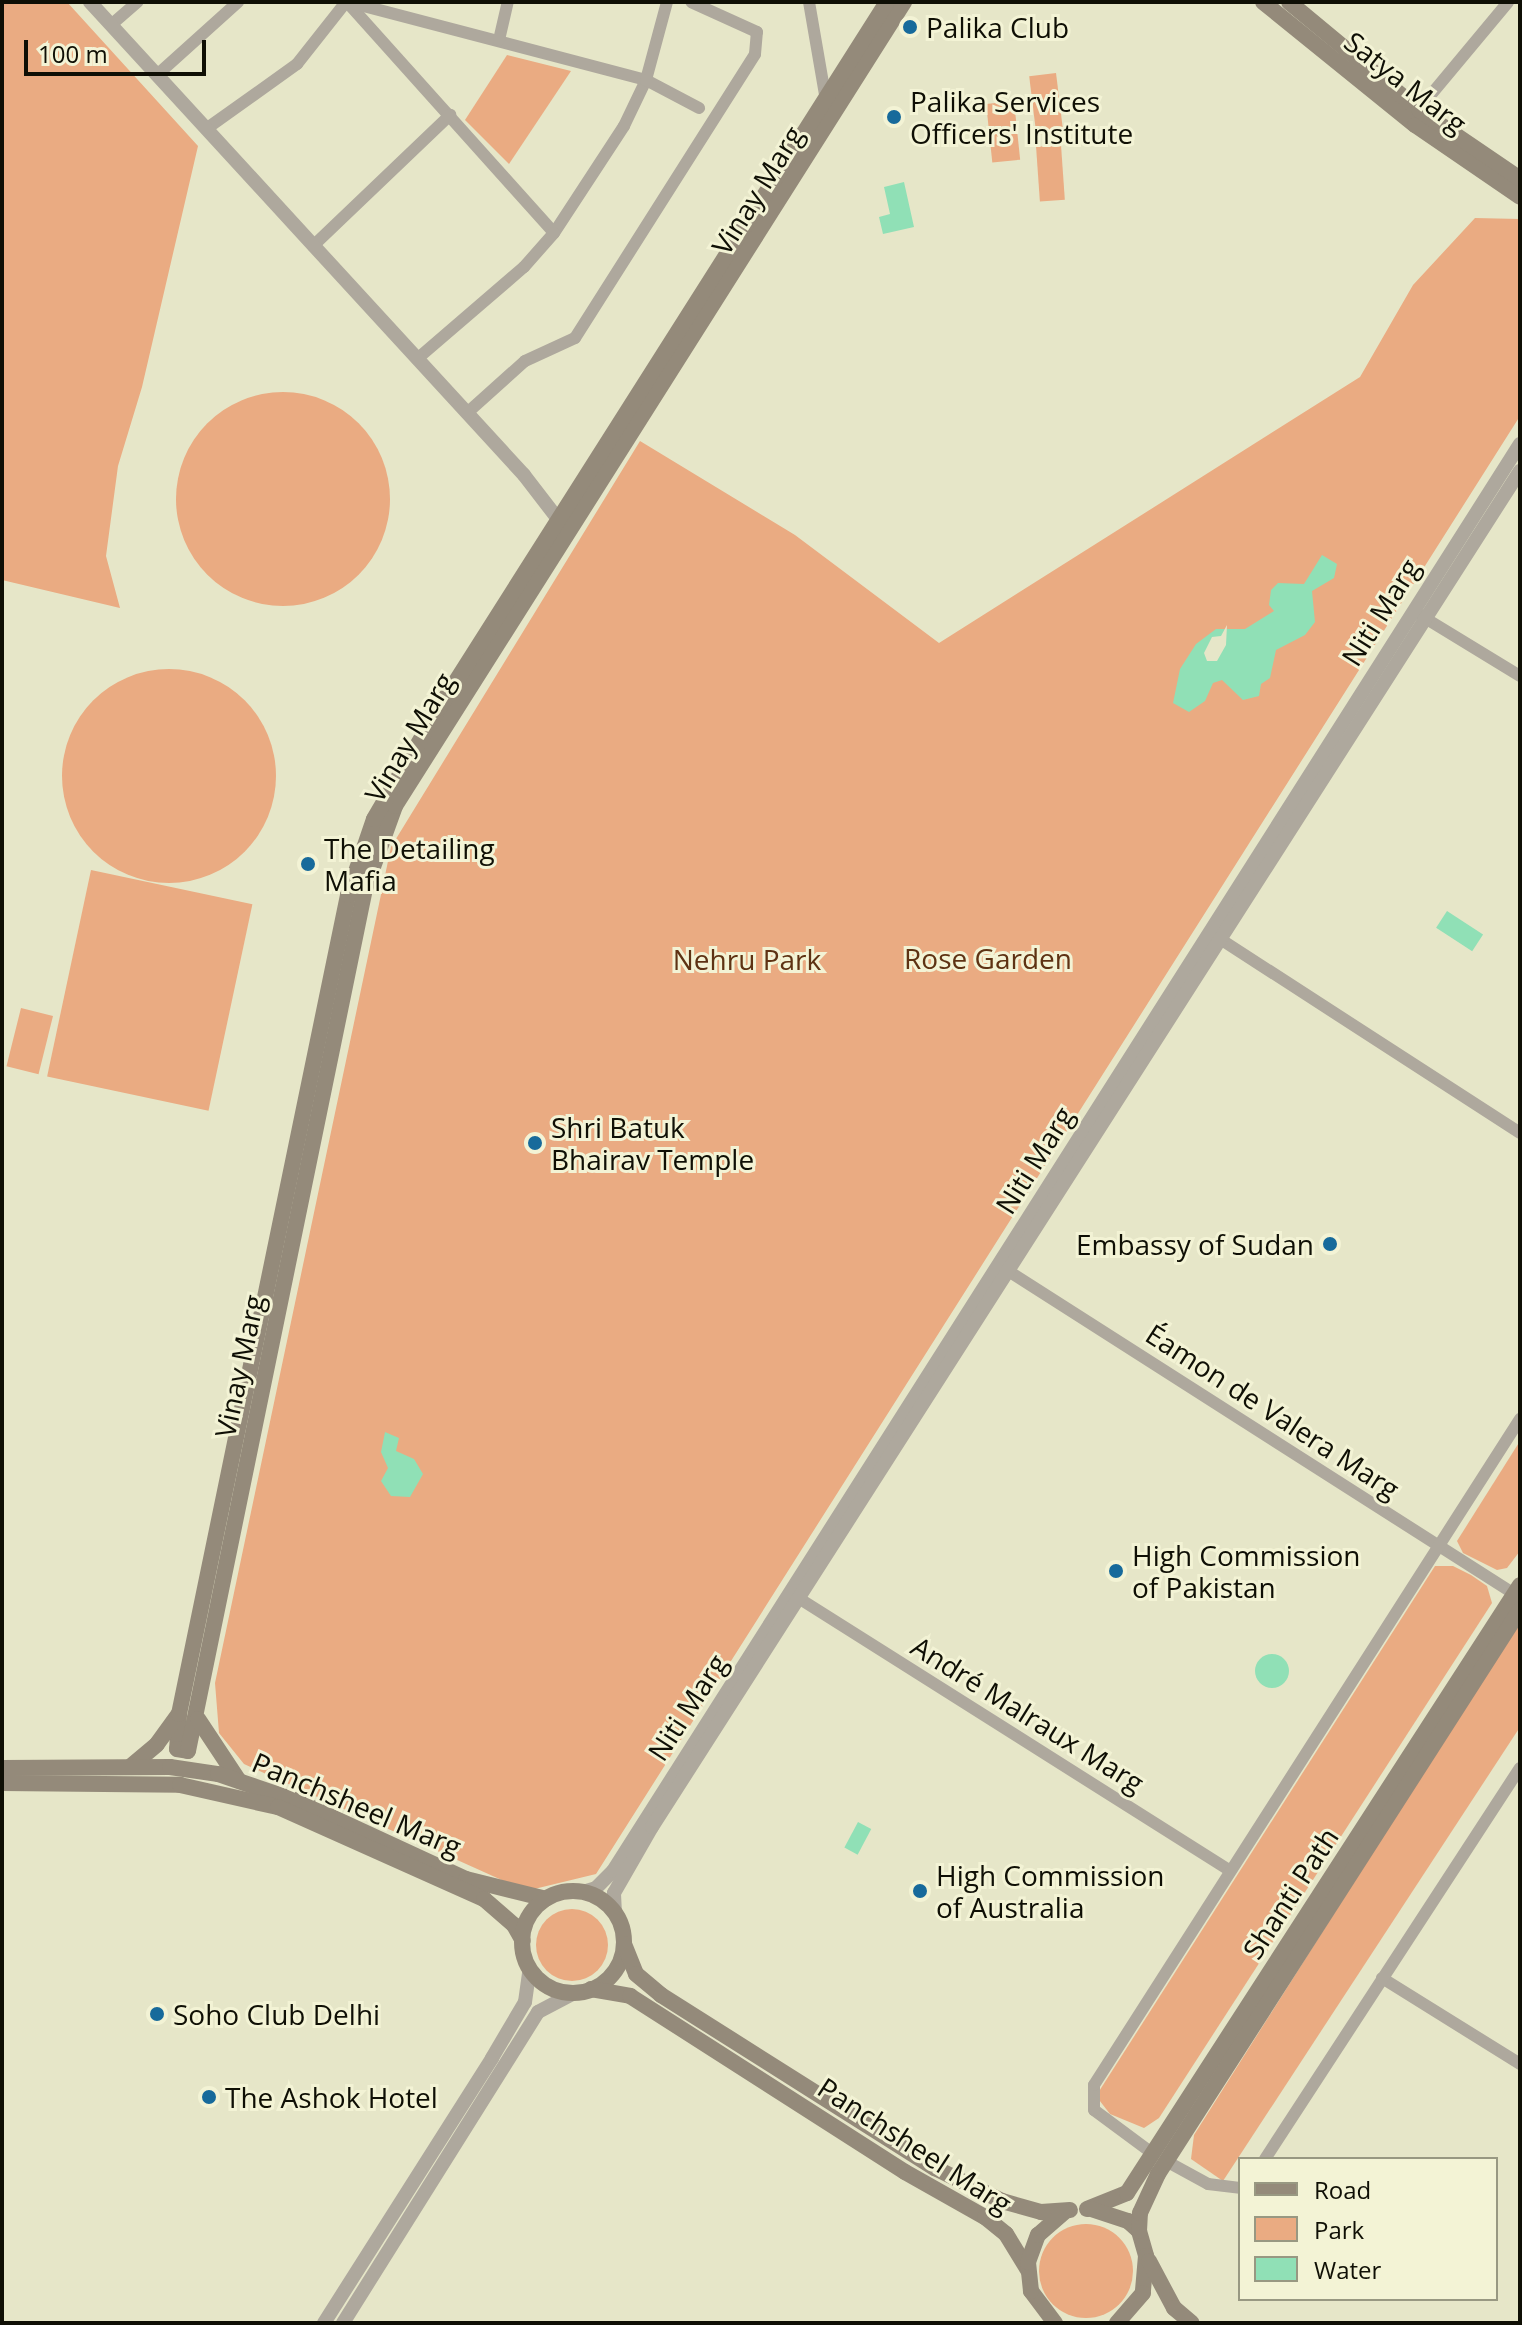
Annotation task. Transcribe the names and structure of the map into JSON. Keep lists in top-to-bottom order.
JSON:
{
  "streets": {
    "main road": [
      "Satya Marg",
      "Vinay Marg",
      "Panchsheel Marg",
      "Shanti Path"
    ],
    "street": ["Niti Marg", "Éamon de Valera Marg", "André Malraux Marg"]
  },
  "crossings": [
    ["Vinay Marg", "Panchsheel Marg"],
    ["Niti Marg", "Éamon de Valera Marg"],
    ["Niti Marg", "André Malraux Marg"],
    ["Niti Marg", "Panchsheel Marg"],
    ["Éamon de Valera Marg", "Shanti Path"],
    ["Panchsheel Marg", "Shanti Path"]
  ],
  "parks": ["Rose Garden", "Nehru Park"],
  "places": [
    "Palika Club",
    "Palika Services Officers' Institute",
    "The Detailing Mafia",
    "Shri Batuk Bhairav Temple",
    "Embassy of Sudan",
    "High Commission of Pakistan",
    "High Commission of Australia",
    "Soho Club Delhi",
    "The Ashok Hotel"
  ],
  "legend": ["Road", "Park", "Water"],
  "scale_bar": "100 m"
}
